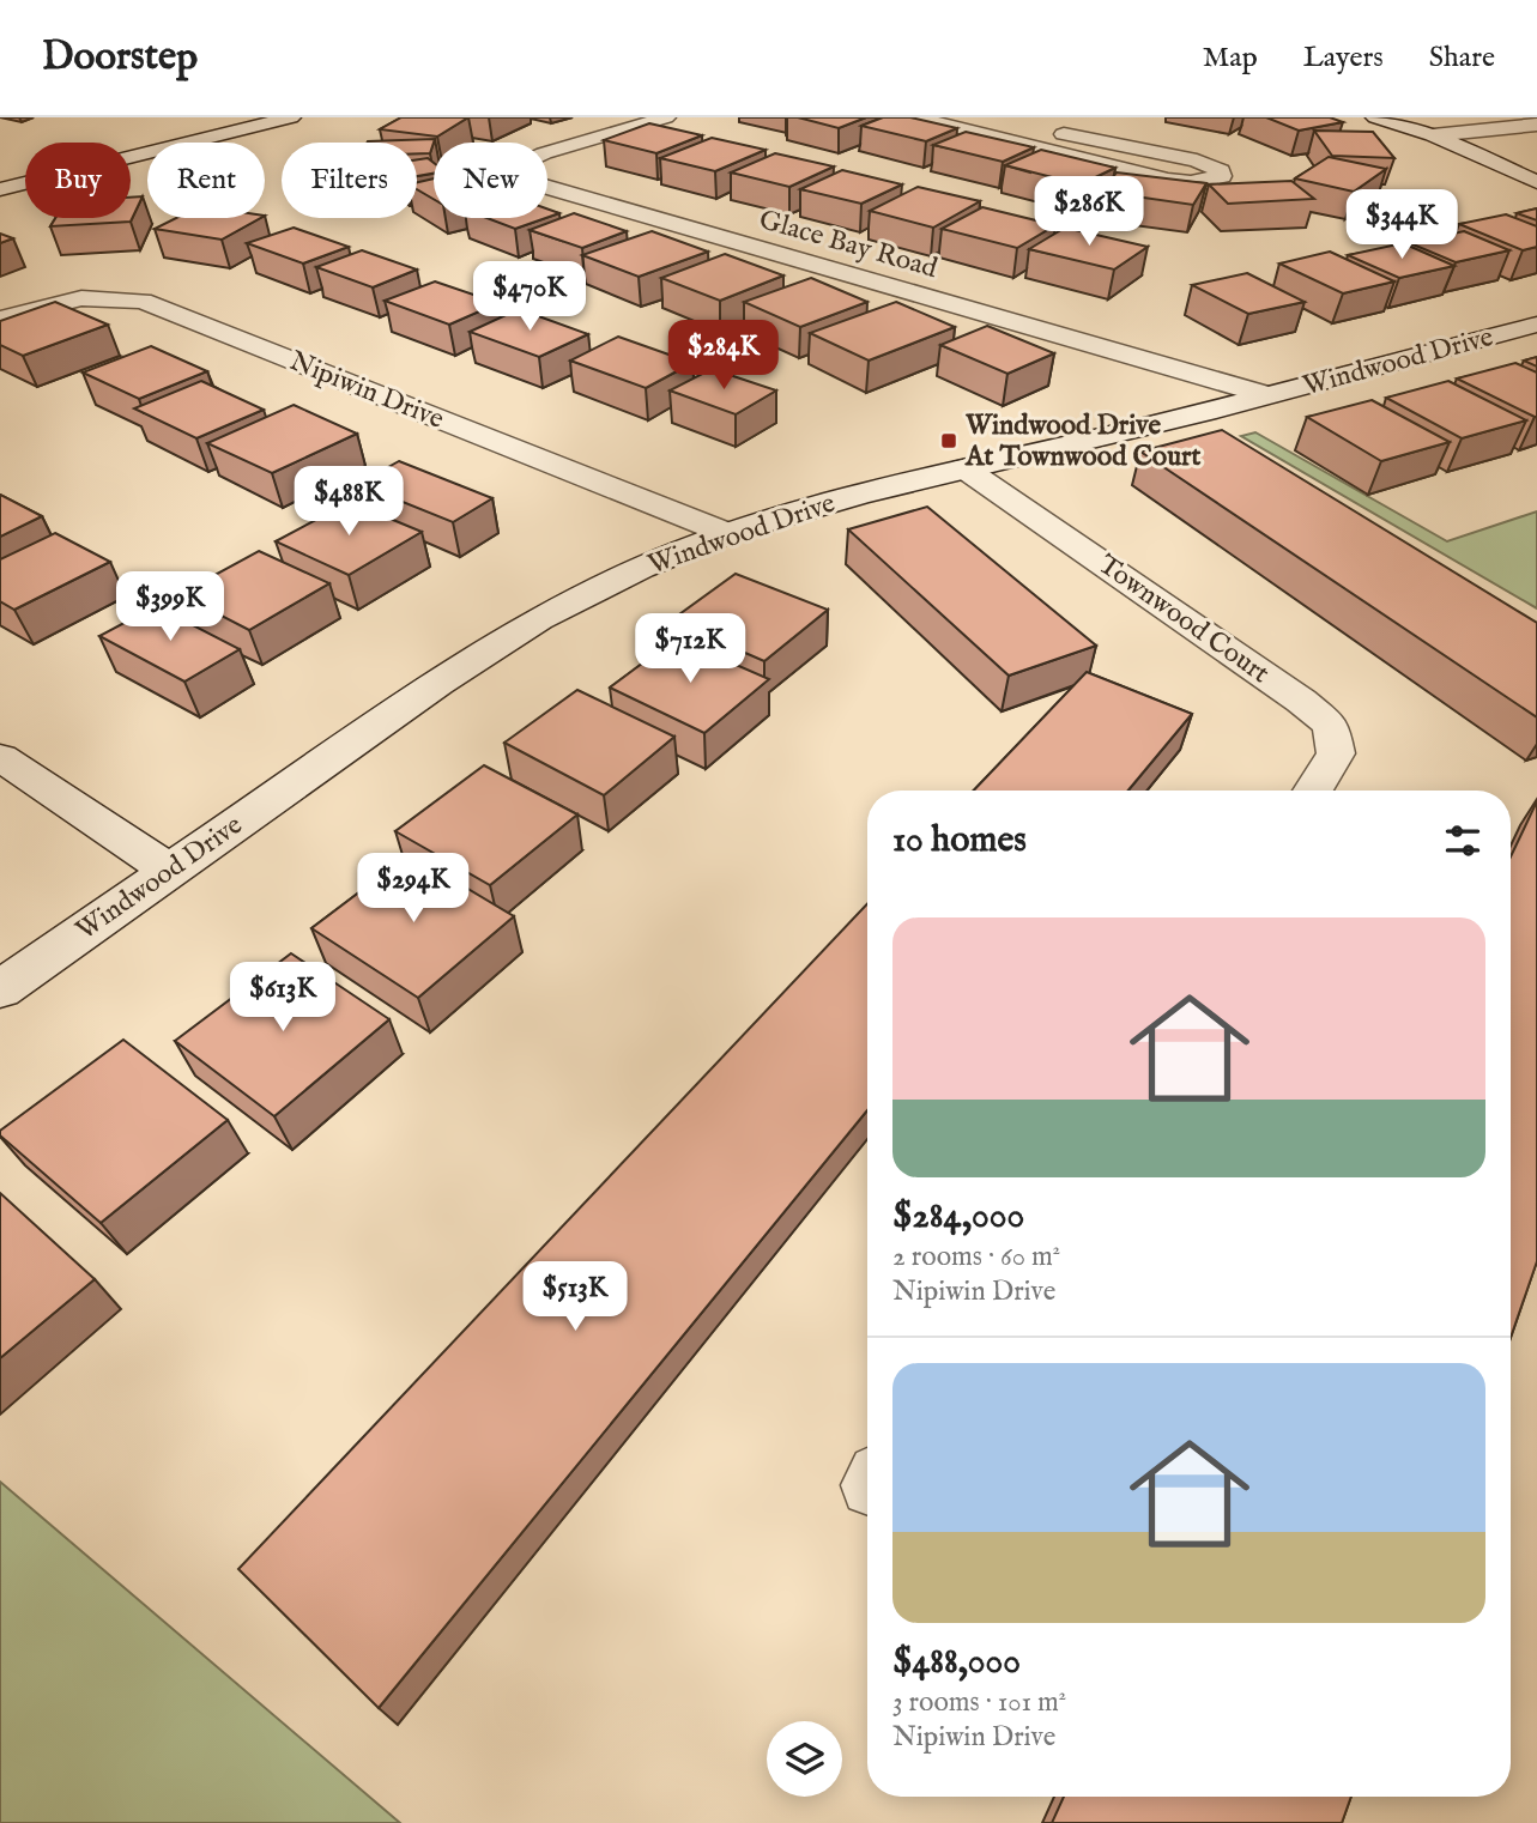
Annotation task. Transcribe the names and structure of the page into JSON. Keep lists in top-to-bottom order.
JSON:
{
  "streets": {
    "street": [
      "Glace Bay Road",
      "Windwood Drive",
      "Nipiwin Drive",
      "Townwood Court"
    ]
  },
  "crossings": [
    ["Glace Bay Road", "Windwood Drive"],
    ["Windwood Drive", "Nipiwin Drive"],
    ["Windwood Drive", "Townwood Court"]
  ],
  "places": {
    "transit": ["Windwood Drive At Townwood Court"]
  },
  "page": {
    "header": "Doorstep",
    "nav": ["Map", "Layers", "Share"],
    "chip": [
      "Buy",
      "Rent",
      "Filters",
      "New"
    ],
    "price": [
      "$286K",
      "$344K",
      "$470K",
      "$284K",
      "$488K",
      "$399K",
      "$712K",
      "$294K",
      "$613K",
      "$513K"
    ],
    "heading": "10 homes",
    "list": [
      {
        "name": "$284,000",
        "note": "2 rooms · 60 m² · Nipiwin Drive"
      },
      {
        "name": "$488,000",
        "note": "3 rooms · 101 m² · Nipiwin Drive"
      }
    ]
  }
}
